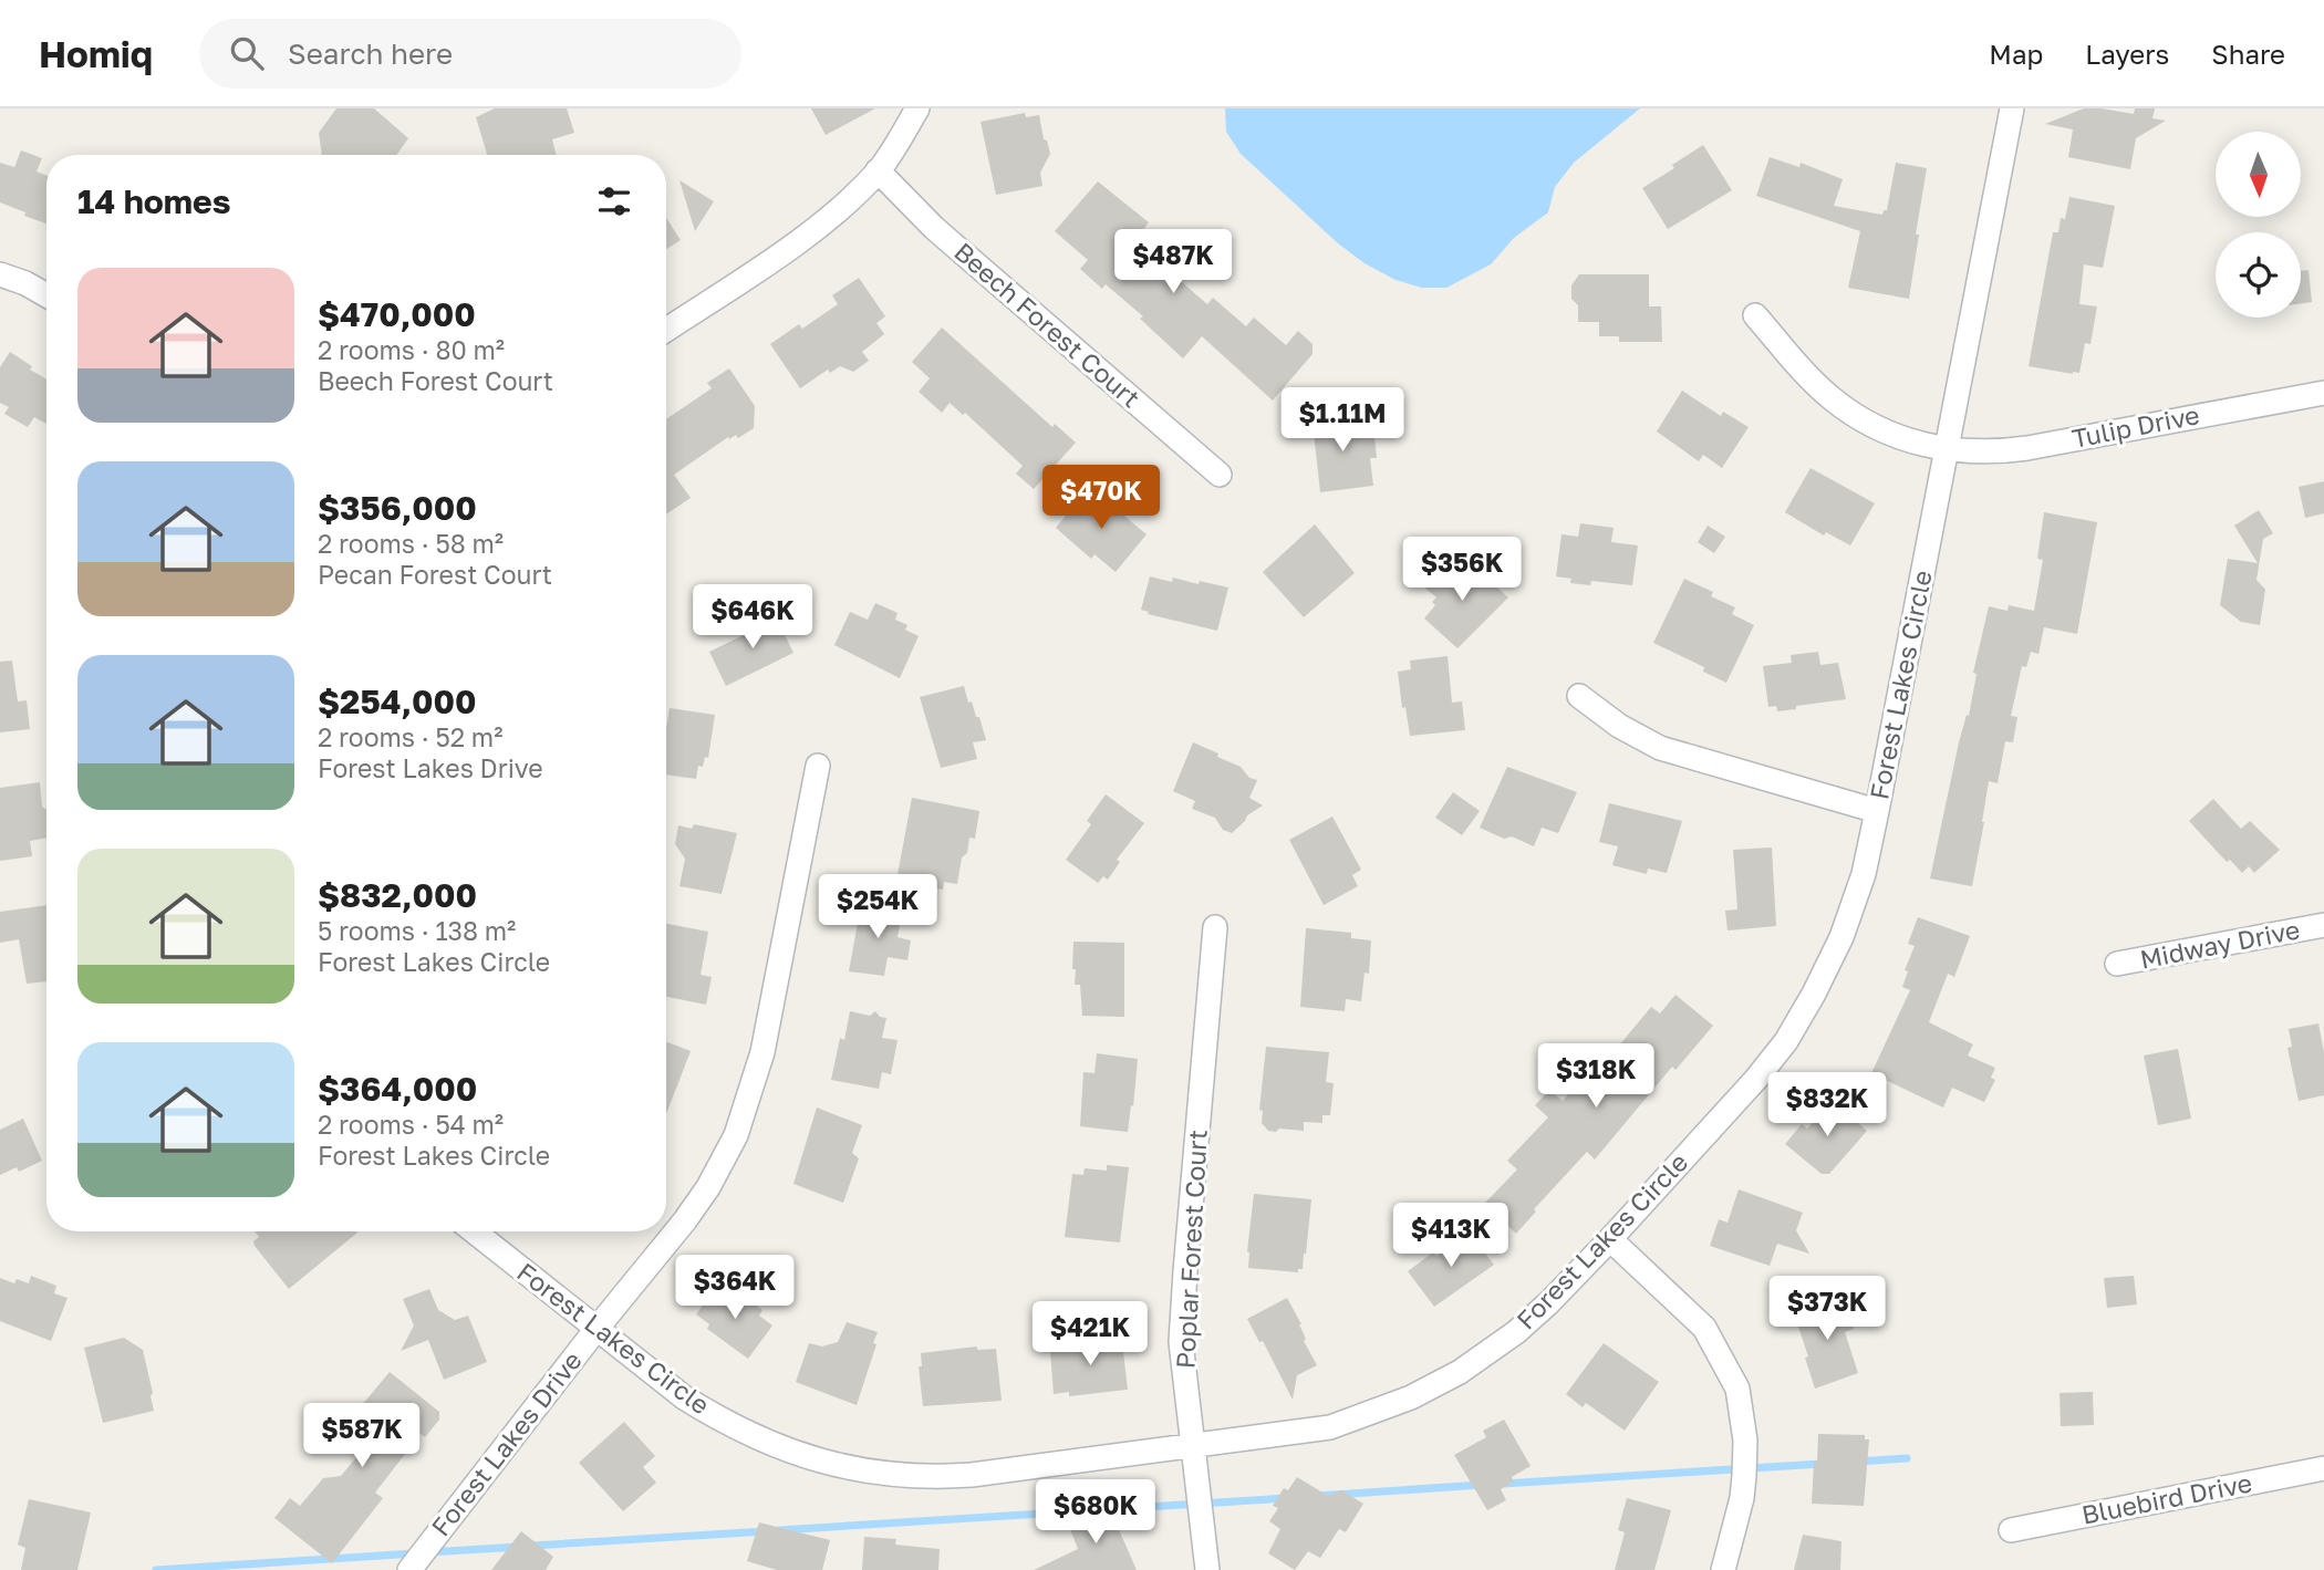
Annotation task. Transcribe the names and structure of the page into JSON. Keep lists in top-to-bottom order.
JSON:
{
  "streets": {
    "street": [
      "Beech Forest Court",
      "Tulip Drive",
      "Forest Lakes Circle",
      "Midway Drive",
      "Poplar Forest Court",
      "Forest Lakes Drive",
      "Bluebird Drive"
    ]
  },
  "crossings": [
    ["Tulip Drive", "Forest Lakes Circle"],
    ["Forest Lakes Circle", "Poplar Forest Court"],
    ["Forest Lakes Circle", "Forest Lakes Drive"]
  ],
  "north": "bottom",
  "page": {
    "header": "Homiq",
    "search": "Search here",
    "nav": ["Map", "Layers", "Share"],
    "heading": "14 homes",
    "price": [
      "$487K",
      "$1.11M",
      "$470K",
      "$356K",
      "$646K",
      "$254K",
      "$318K",
      "$832K",
      "$413K",
      "$364K",
      "$373K",
      "$421K",
      "$587K",
      "$680K"
    ],
    "list": [
      {
        "name": "$470,000",
        "note": "2 rooms · 80 m² · Beech Forest Court"
      },
      {
        "name": "$356,000",
        "note": "2 rooms · 58 m² · Pecan Forest Court"
      },
      {
        "name": "$254,000",
        "note": "2 rooms · 52 m² · Forest Lakes Drive"
      },
      {
        "name": "$832,000",
        "note": "5 rooms · 138 m² · Forest Lakes Circle"
      },
      {
        "name": "$364,000",
        "note": "2 rooms · 54 m² · Forest Lakes Circle"
      }
    ]
  }
}
